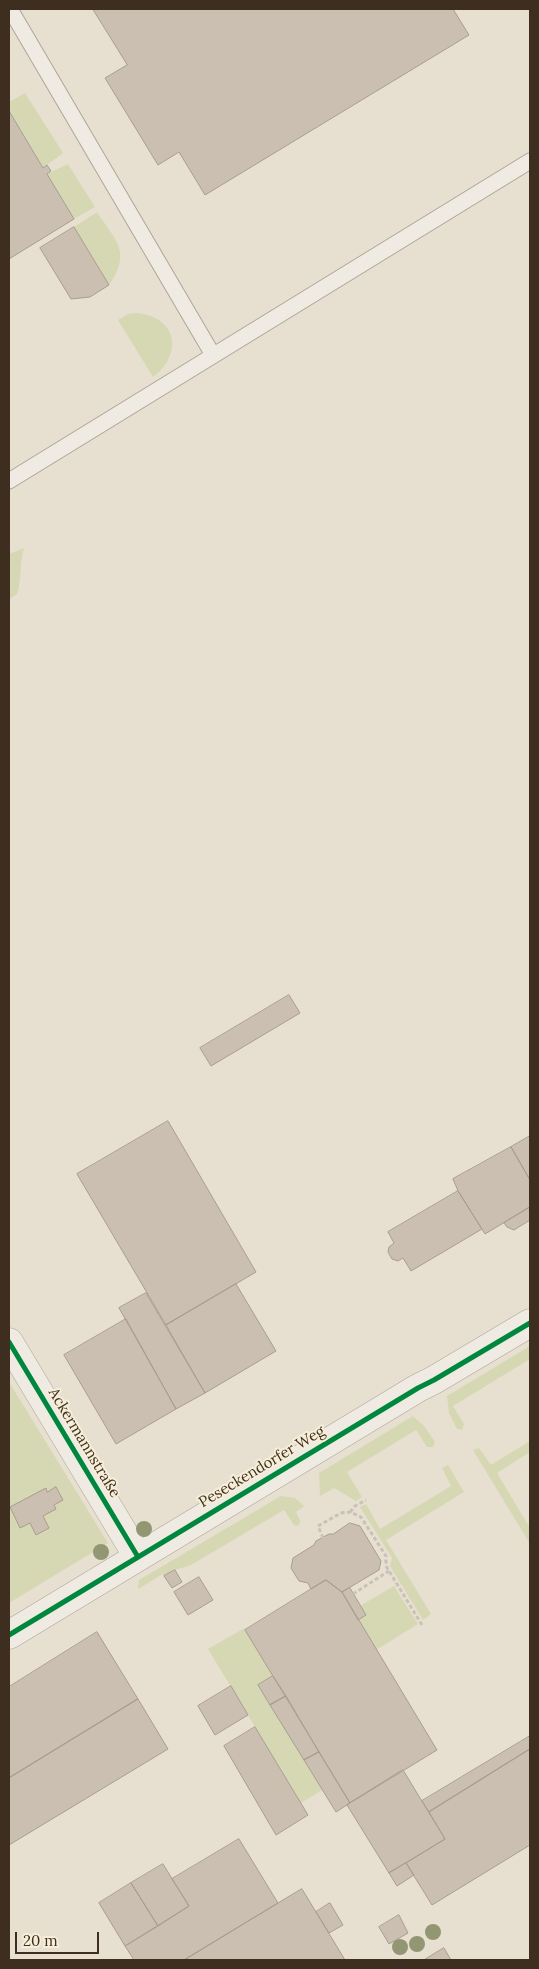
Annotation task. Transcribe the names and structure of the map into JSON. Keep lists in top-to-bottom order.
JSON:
{
  "streets": {
    "street": ["Ackermannstraße", "Peseckendorfer Weg"]
  },
  "crossings": [
    ["Ackermannstraße", "Peseckendorfer Weg"]
  ],
  "scale_bar": "20 m"
}
